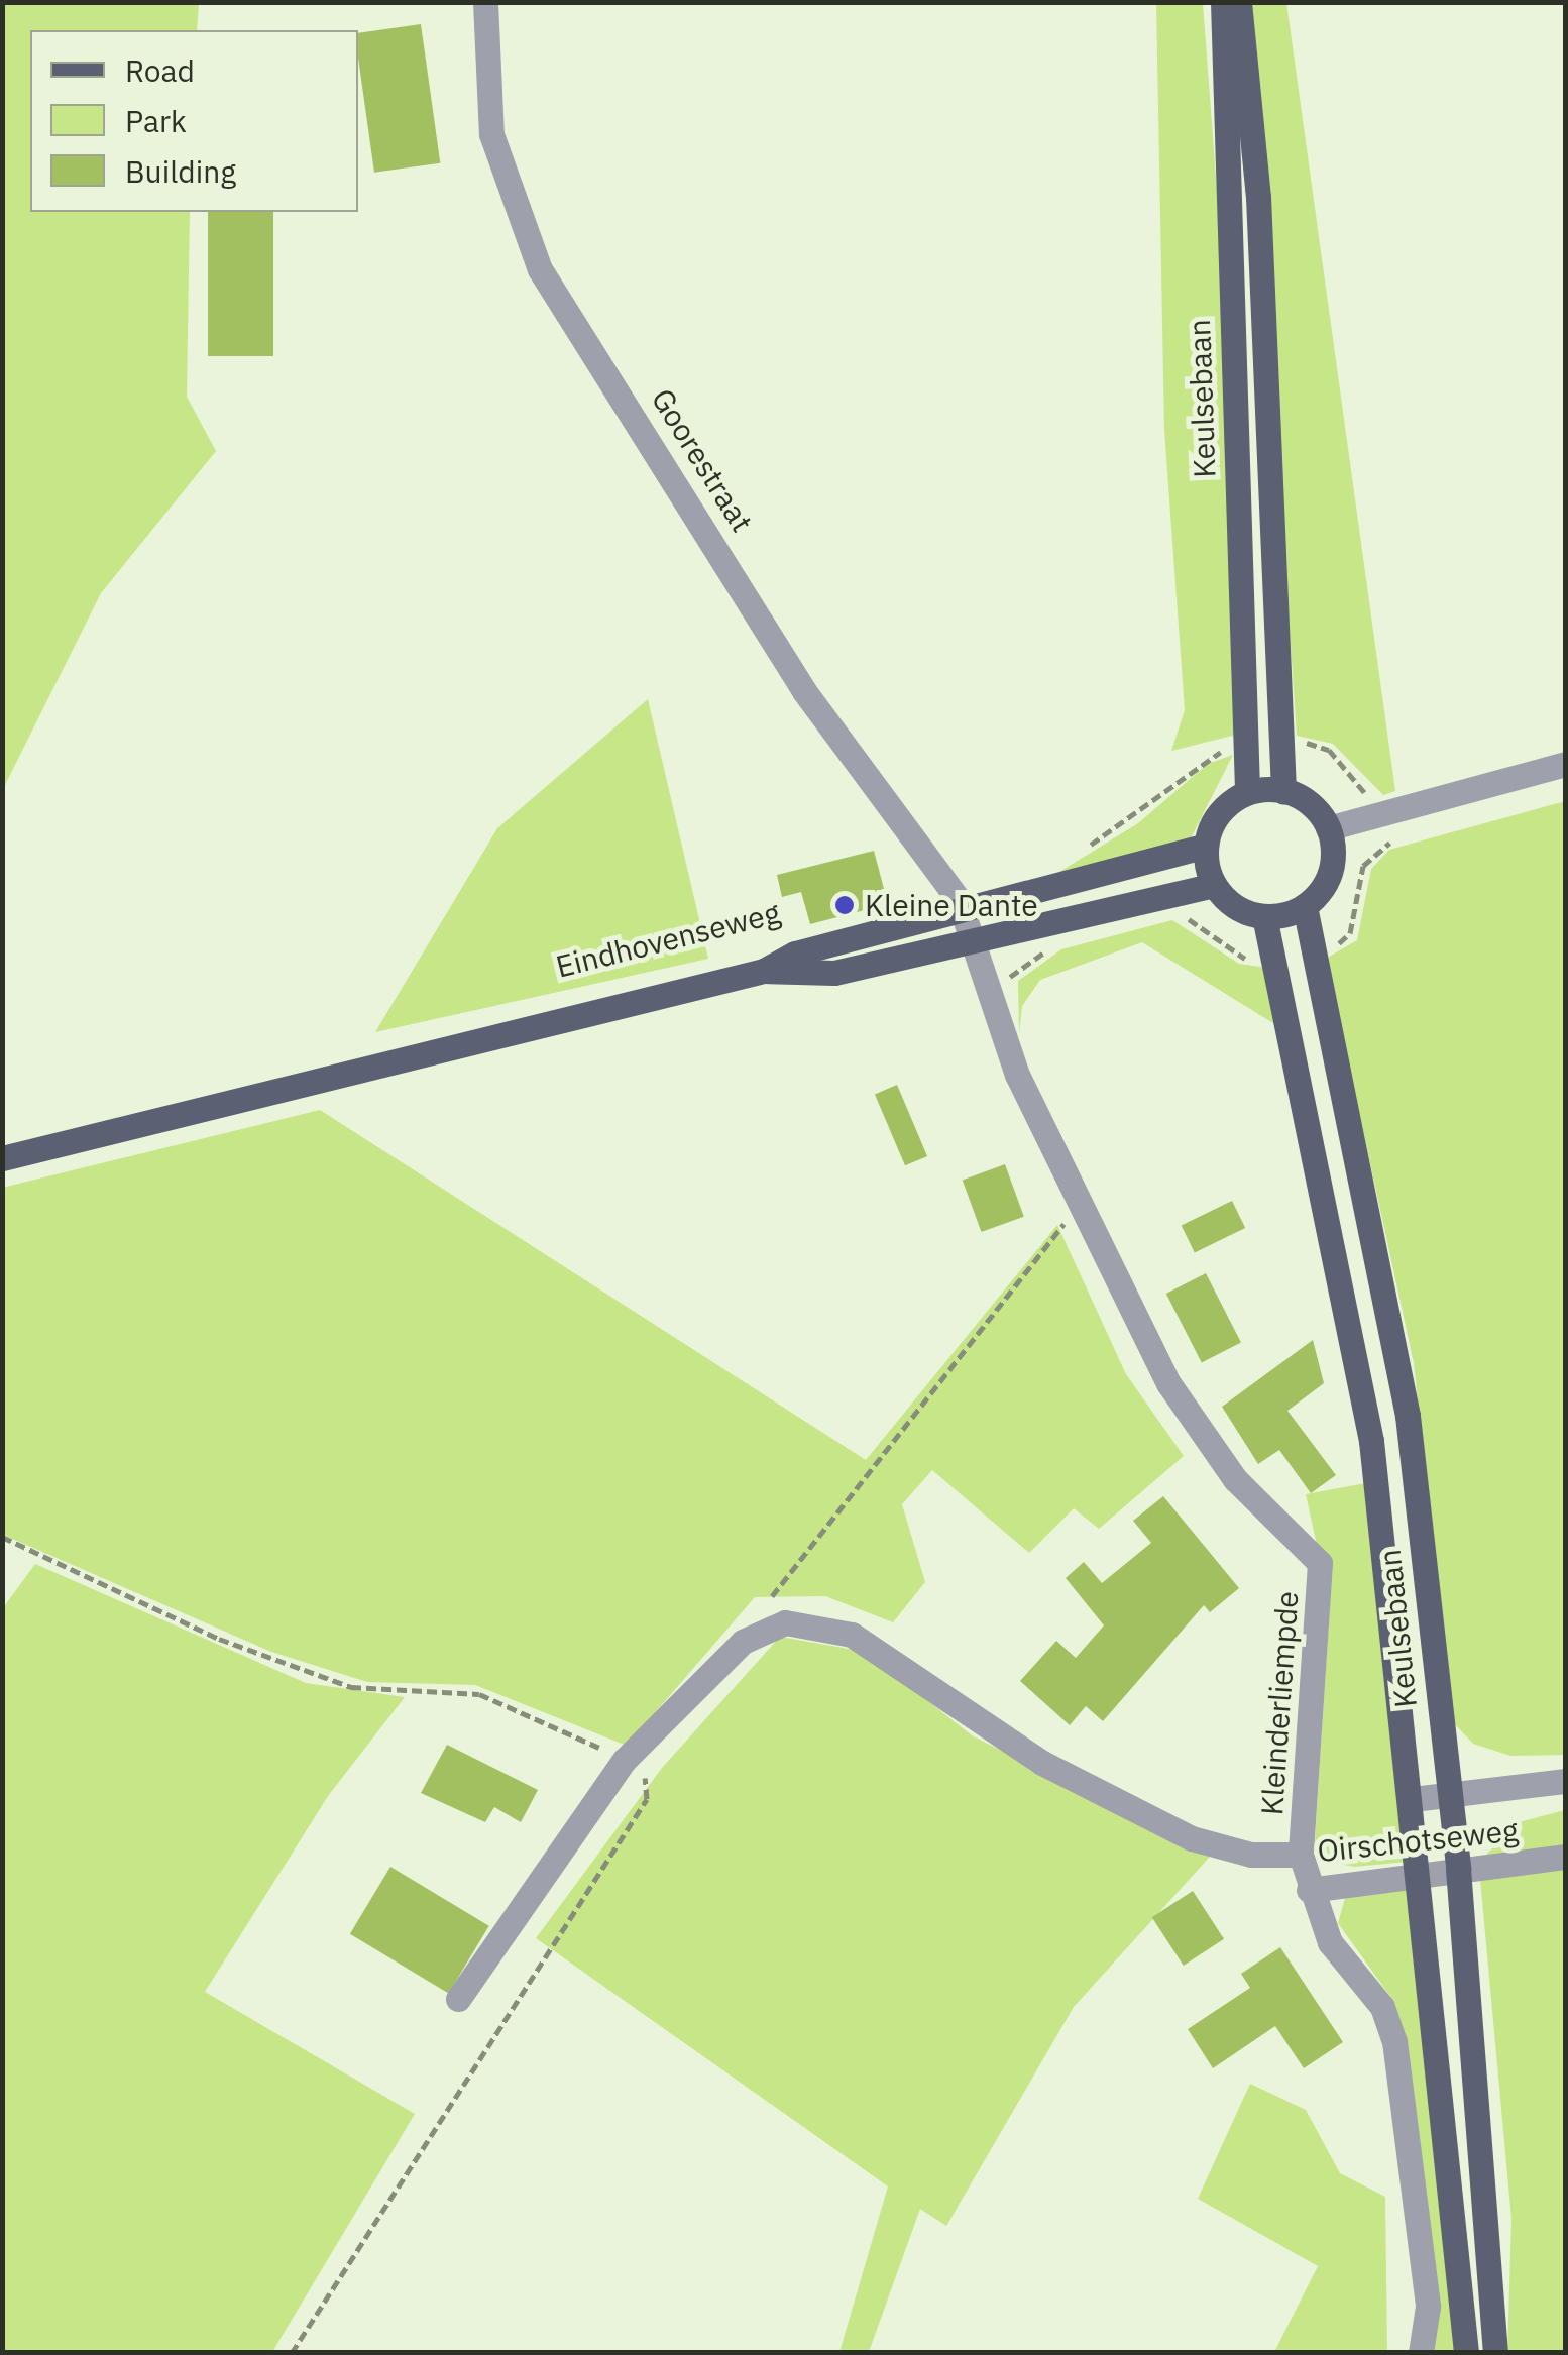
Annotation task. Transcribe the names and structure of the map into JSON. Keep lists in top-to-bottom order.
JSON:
{
  "streets": {
    "main road": ["Keulsebaan", "Eindhovenseweg"],
    "street": ["Goorestraat", "Kleinderliempde", "Oirschotseweg"]
  },
  "crossings": [
    ["Keulsebaan", "Eindhovenseweg"],
    ["Keulsebaan", "Oirschotseweg"],
    ["Goorestraat", "Eindhovenseweg"],
    ["Goorestraat", "Kleinderliempde"],
    ["Eindhovenseweg", "Kleinderliempde"],
    ["Kleinderliempde", "Oirschotseweg"]
  ],
  "places": ["Kleine Dante"],
  "legend": ["Road", "Park", "Building"]
}
